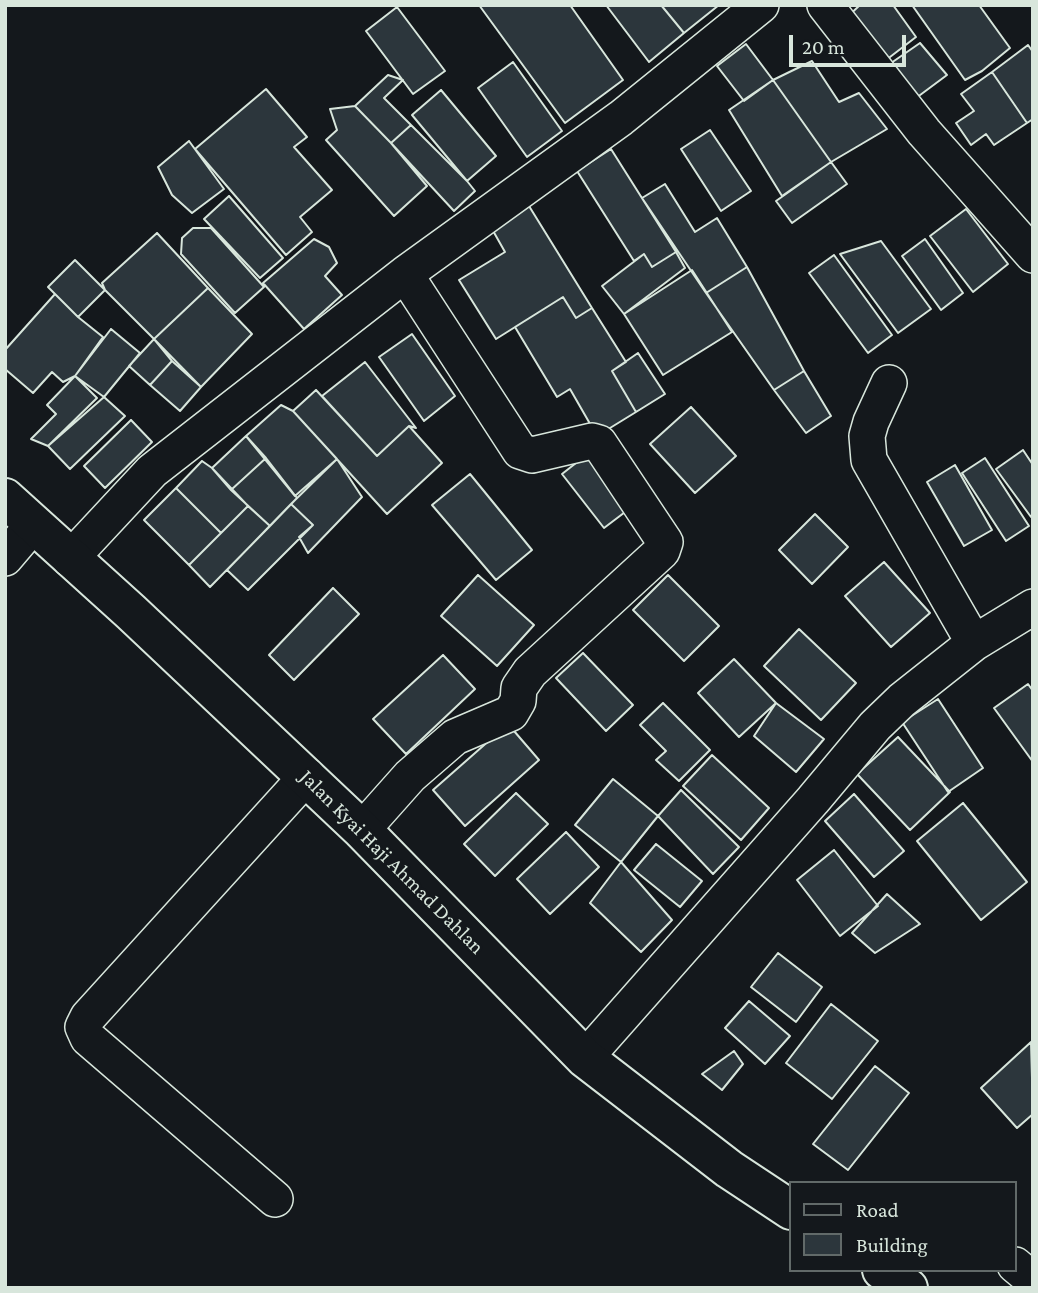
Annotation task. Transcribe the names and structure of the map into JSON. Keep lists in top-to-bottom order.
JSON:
{
  "streets": {
    "street": ["Jalan Kyai Haji Ahmad Dahlan"]
  },
  "legend": ["Road", "Building"],
  "scale_bar": "20 m"
}
